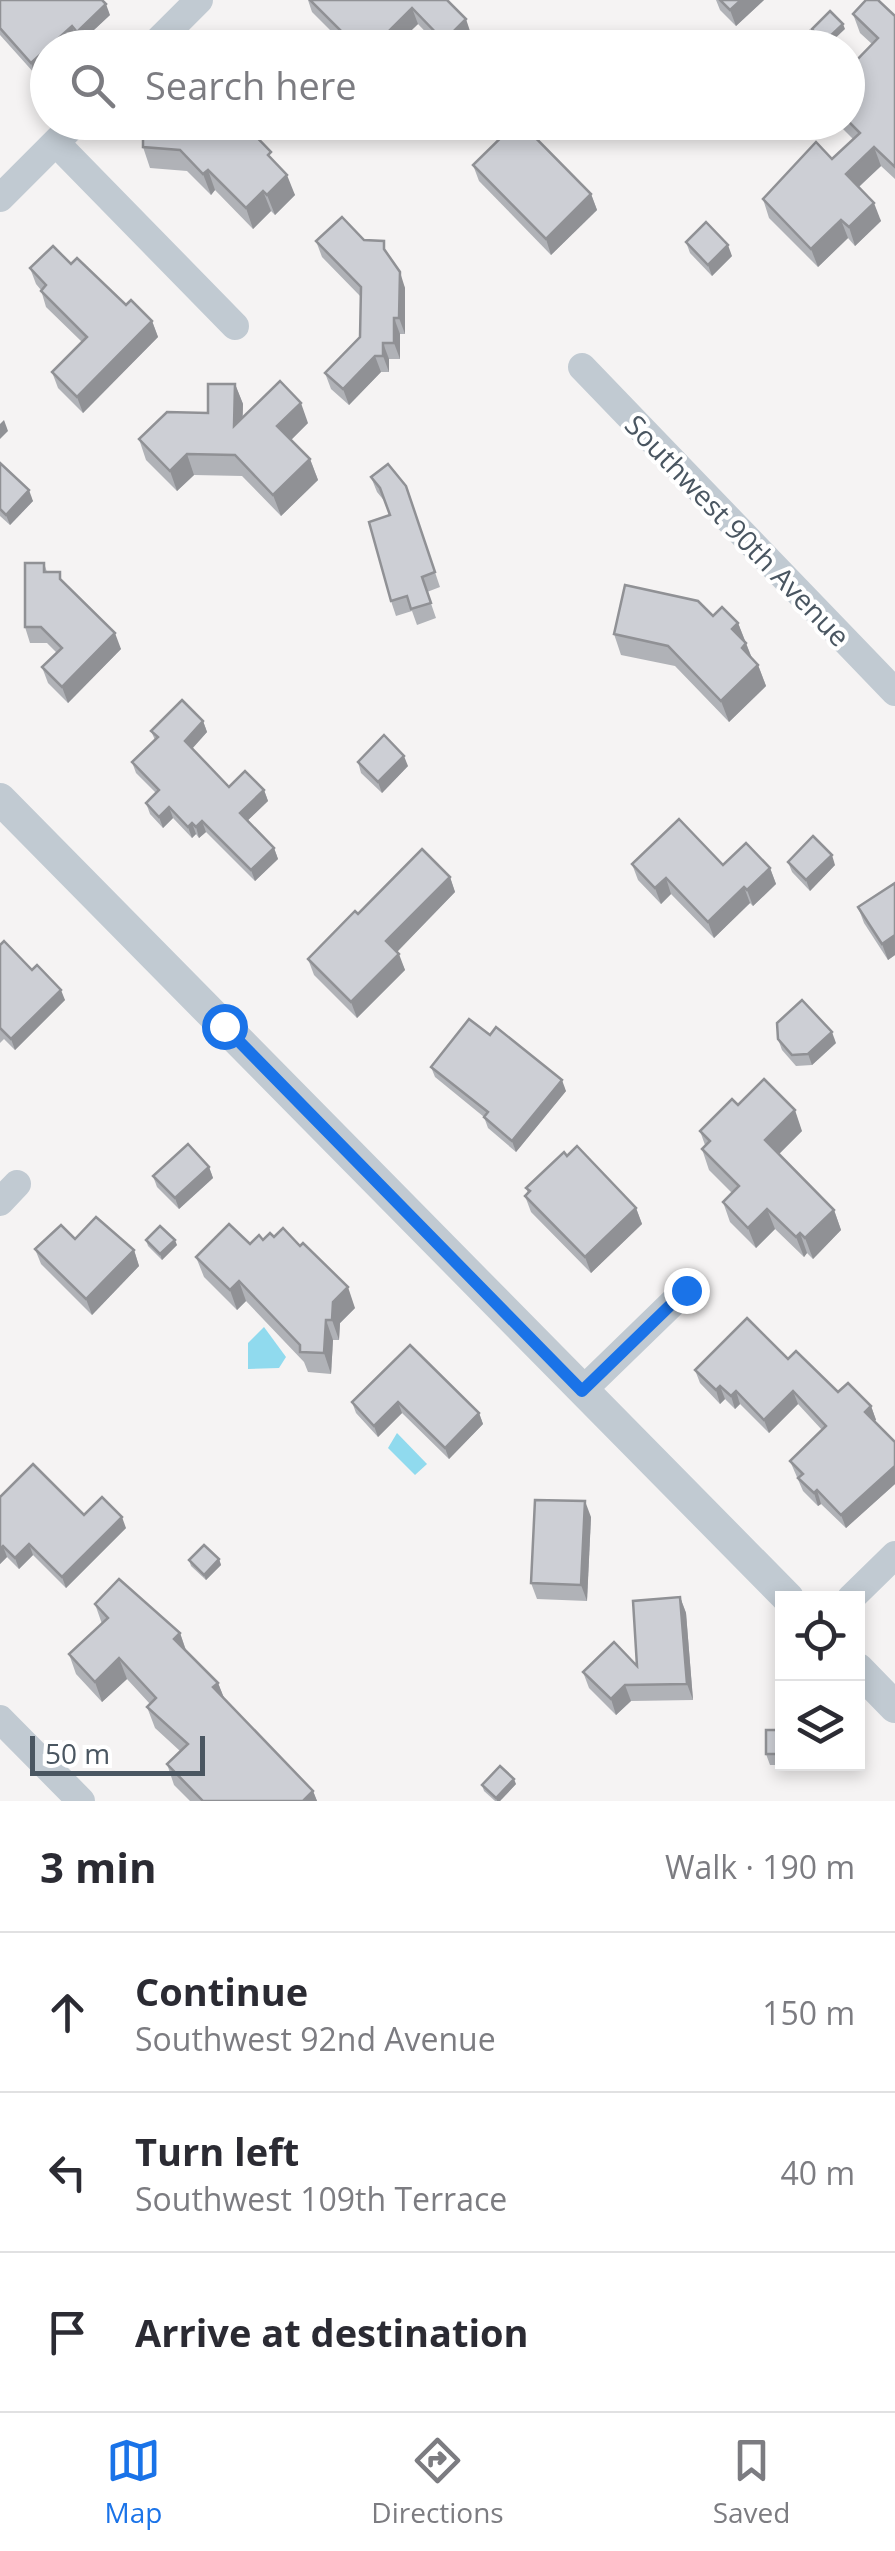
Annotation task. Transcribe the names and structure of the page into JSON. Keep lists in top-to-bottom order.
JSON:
{
  "streets": {
    "street": ["Southwest 90th Avenue"]
  },
  "scale_bar": "50 m",
  "page": {
    "search": "Search here",
    "scale": "50 m",
    "heading": ["3 min", "Walk · 190 m"],
    "list": [
      ["Continue", "Southwest 92nd Avenue", "150 m"],
      ["Turn left", "Southwest 109th Terrace", "40 m"],
      "Arrive at destination"
    ],
    "nav": ["Map", "Directions", "Saved"]
  }
}
